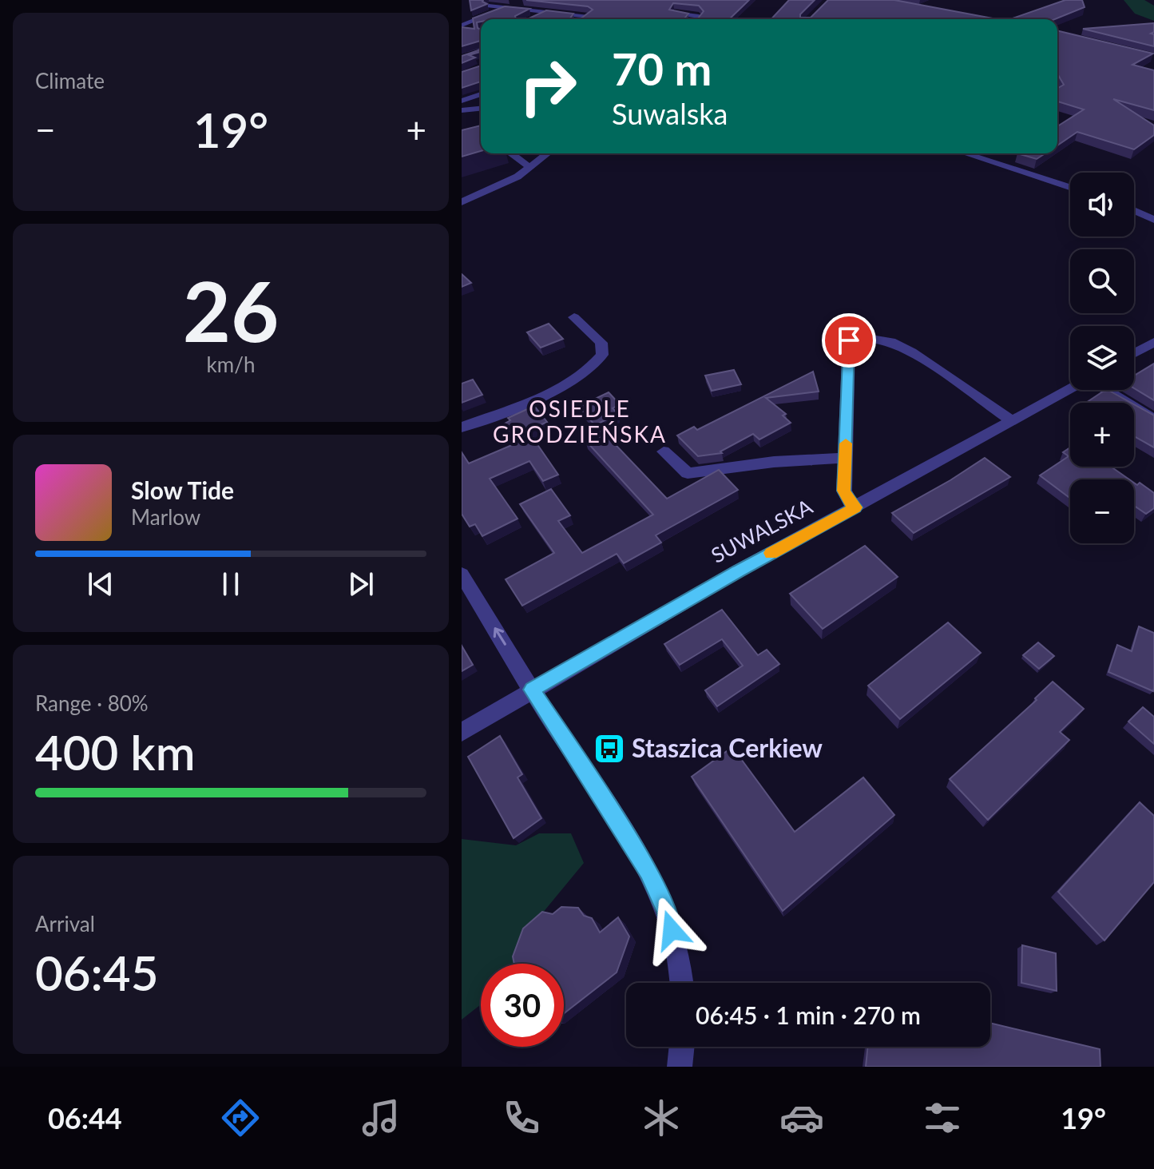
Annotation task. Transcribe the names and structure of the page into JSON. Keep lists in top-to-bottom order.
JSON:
{
  "streets": {
    "street": ["SUWALSKA"]
  },
  "districts": ["OSIEDLE GRODZIEŃSKA"],
  "places": {
    "bus stop": ["Staszica Cerkiew"]
  },
  "page": {
    "tile": [
      "Climate",
      ["26", "km/h"],
      ["Range · 80%", "400 km"],
      ["Arrival", "06:45"]
    ],
    "turn": ["70 m", "Suwalska"],
    "heat": ["−", "19°", "+"],
    "map_buttons": ["+", "−"],
    "song": ["Slow Tide", "Marlow"],
    "limit": "30",
    "trip": "06:45 · 1 min · 270 m",
    "tabs": ["06:44", "19°"]
  }
}
